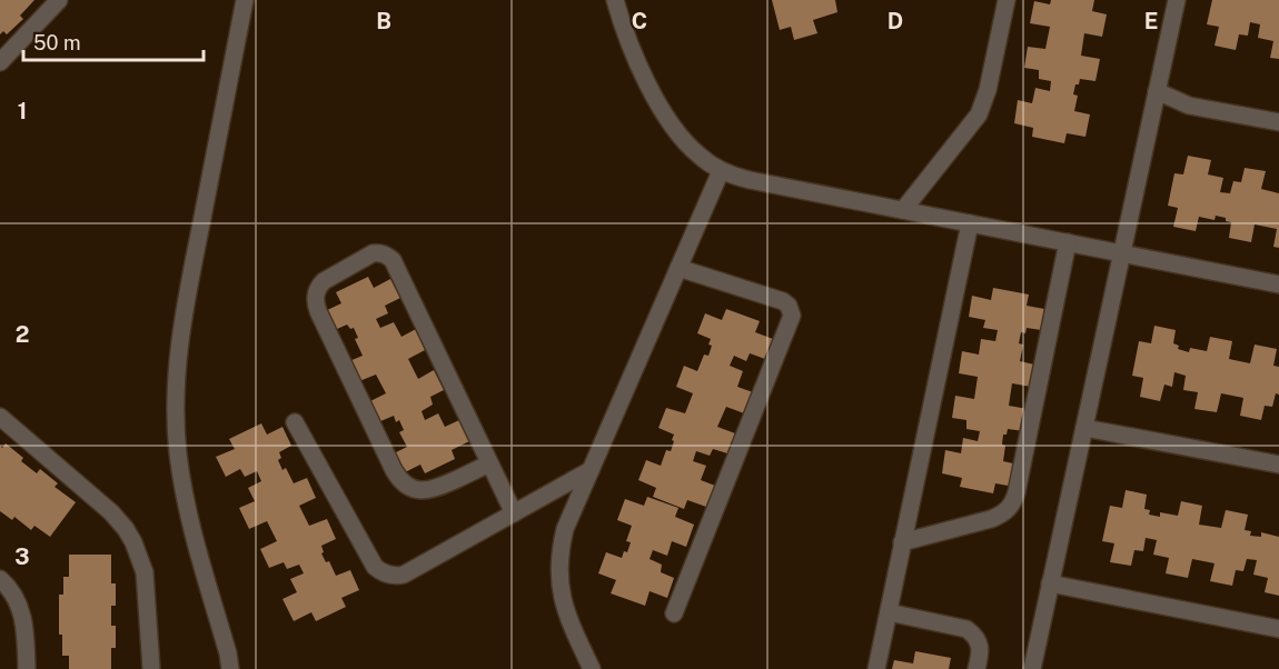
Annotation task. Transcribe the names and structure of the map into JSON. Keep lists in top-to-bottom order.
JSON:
{
  "scale_bar": "50 m",
  "grid": {
    "columns": [
      "B",
      "C",
      "D",
      "E"
    ],
    "rows": ["1", "2", "3"]
  }
}
